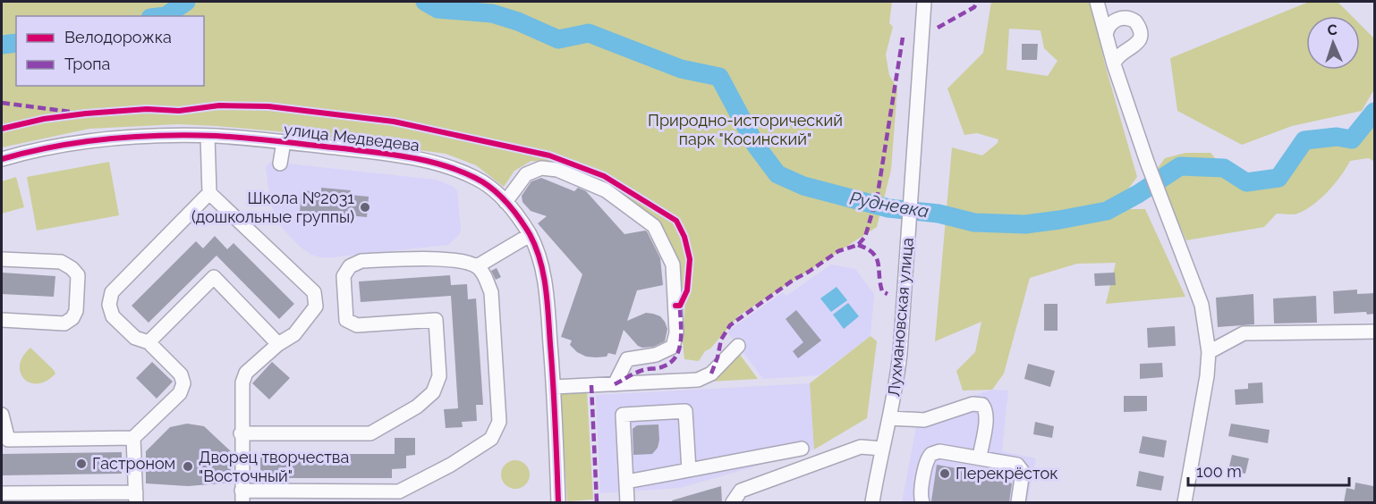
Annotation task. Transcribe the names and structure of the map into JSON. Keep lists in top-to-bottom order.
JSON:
{
  "streets": {
    "street": ["улица Медведева", "Лухмановская улица"]
  },
  "water": ["Рудневка"],
  "parks": ["Природно-исторический парк \"Косинский\""],
  "places": [
    "Школа №2031 (дошкольные группы)",
    "Гастроном",
    "Дворец творчества \"Восточный\"",
    "Перекрёсток"
  ],
  "legend": ["Велодорожка", "Тропа"],
  "scale_bar": "100 m",
  "north": "top"
}
